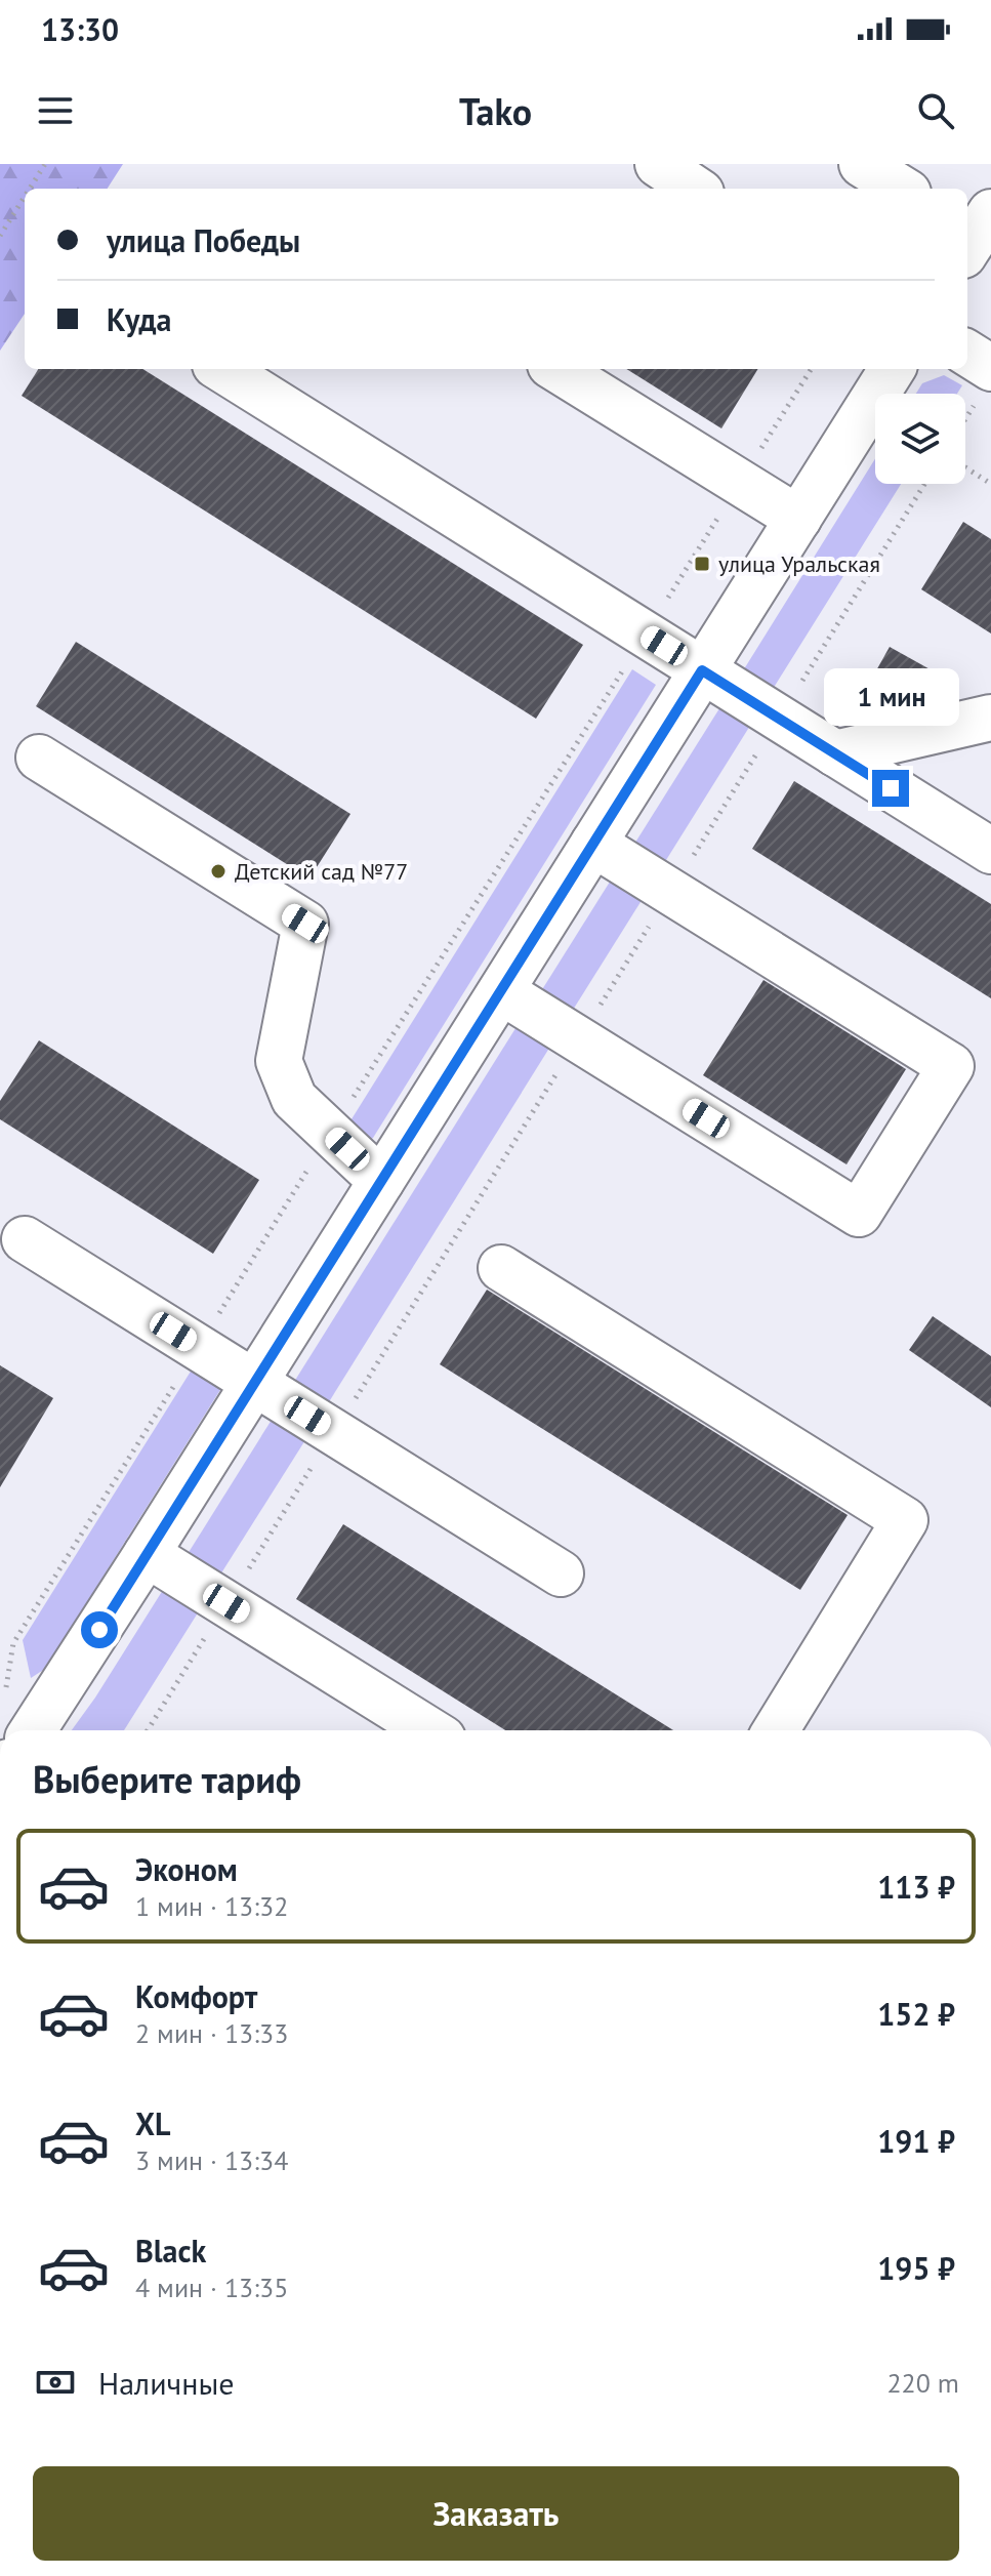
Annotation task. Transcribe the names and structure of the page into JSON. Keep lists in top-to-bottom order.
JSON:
{
  "places": {
    "transit": ["улица Уральская"],
    "other": ["Детский сад №77"]
  },
  "page": {
    "status": "13:30",
    "header": "Tako",
    "banner": ["улица Победы", "Куда"],
    "bubble": "1 мин",
    "heading": "Выберите тариф",
    "list": [
      {
        "name": "Эконом",
        "note": "1 мин · 13:32",
        "value": "113 ₽"
      },
      {
        "name": "Комфорт",
        "note": "2 мин · 13:33",
        "value": "152 ₽"
      },
      {
        "name": "XL",
        "note": "3 мин · 13:34",
        "value": "191 ₽"
      },
      {
        "name": "Black",
        "note": "4 мин · 13:35",
        "value": "195 ₽"
      }
    ],
    "pay": ["Наличные", "220 m"],
    "buttons": "Заказать"
  }
}
